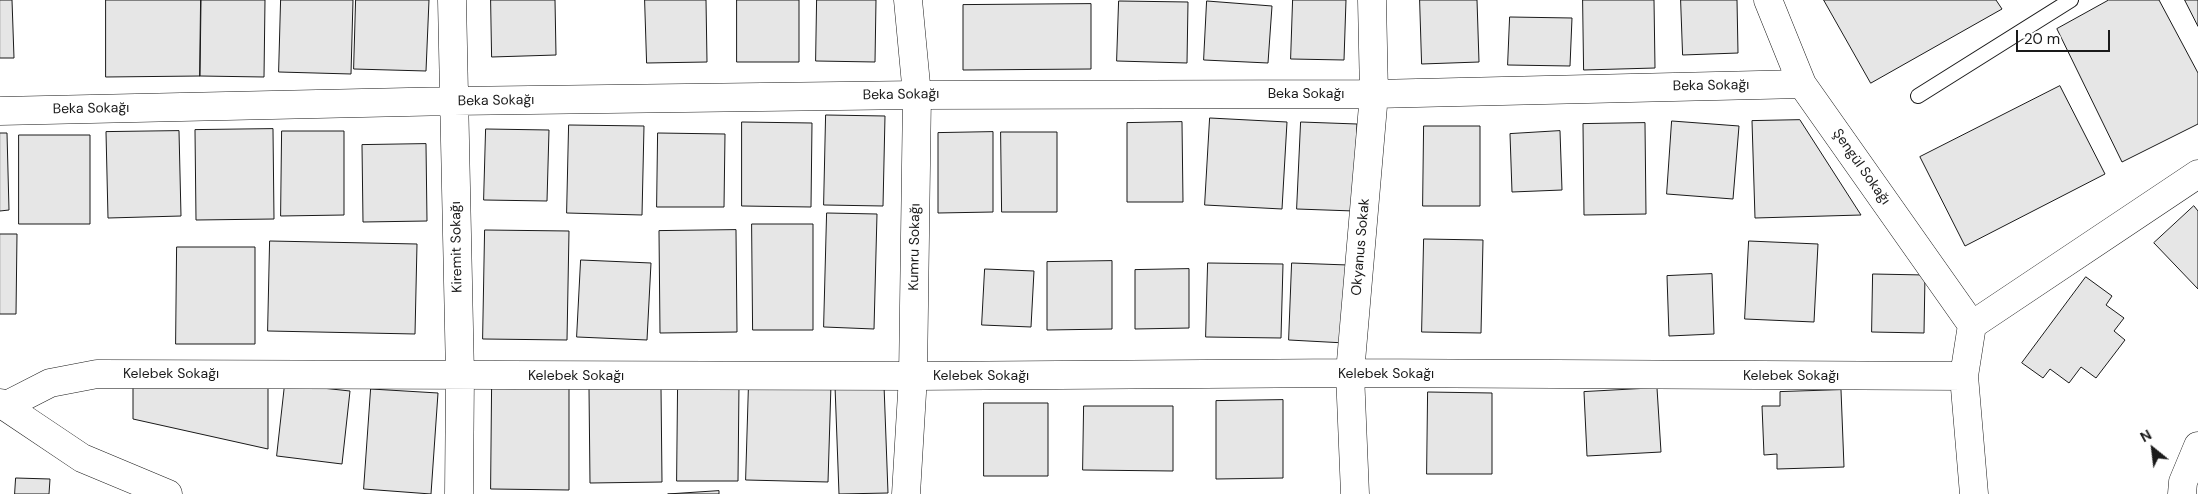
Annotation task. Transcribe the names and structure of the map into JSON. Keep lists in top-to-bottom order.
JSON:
{
  "streets": {
    "street": [
      "Beka Sokağı",
      "Şengül Sokağı",
      "Kiremit Sokağı",
      "Kumru Sokağı",
      "Okyanus Sokak",
      "Kelebek Sokağı"
    ]
  },
  "crossings": [
    ["Beka Sokağı", "Şengül Sokağı"],
    ["Beka Sokağı", "Kiremit Sokağı"],
    ["Beka Sokağı", "Kumru Sokağı"],
    ["Beka Sokağı", "Okyanus Sokak"],
    ["Kiremit Sokağı", "Kelebek Sokağı"],
    ["Kumru Sokağı", "Kelebek Sokağı"],
    ["Okyanus Sokak", "Kelebek Sokağı"]
  ],
  "scale_bar": "20 m",
  "north": "top left"
}
